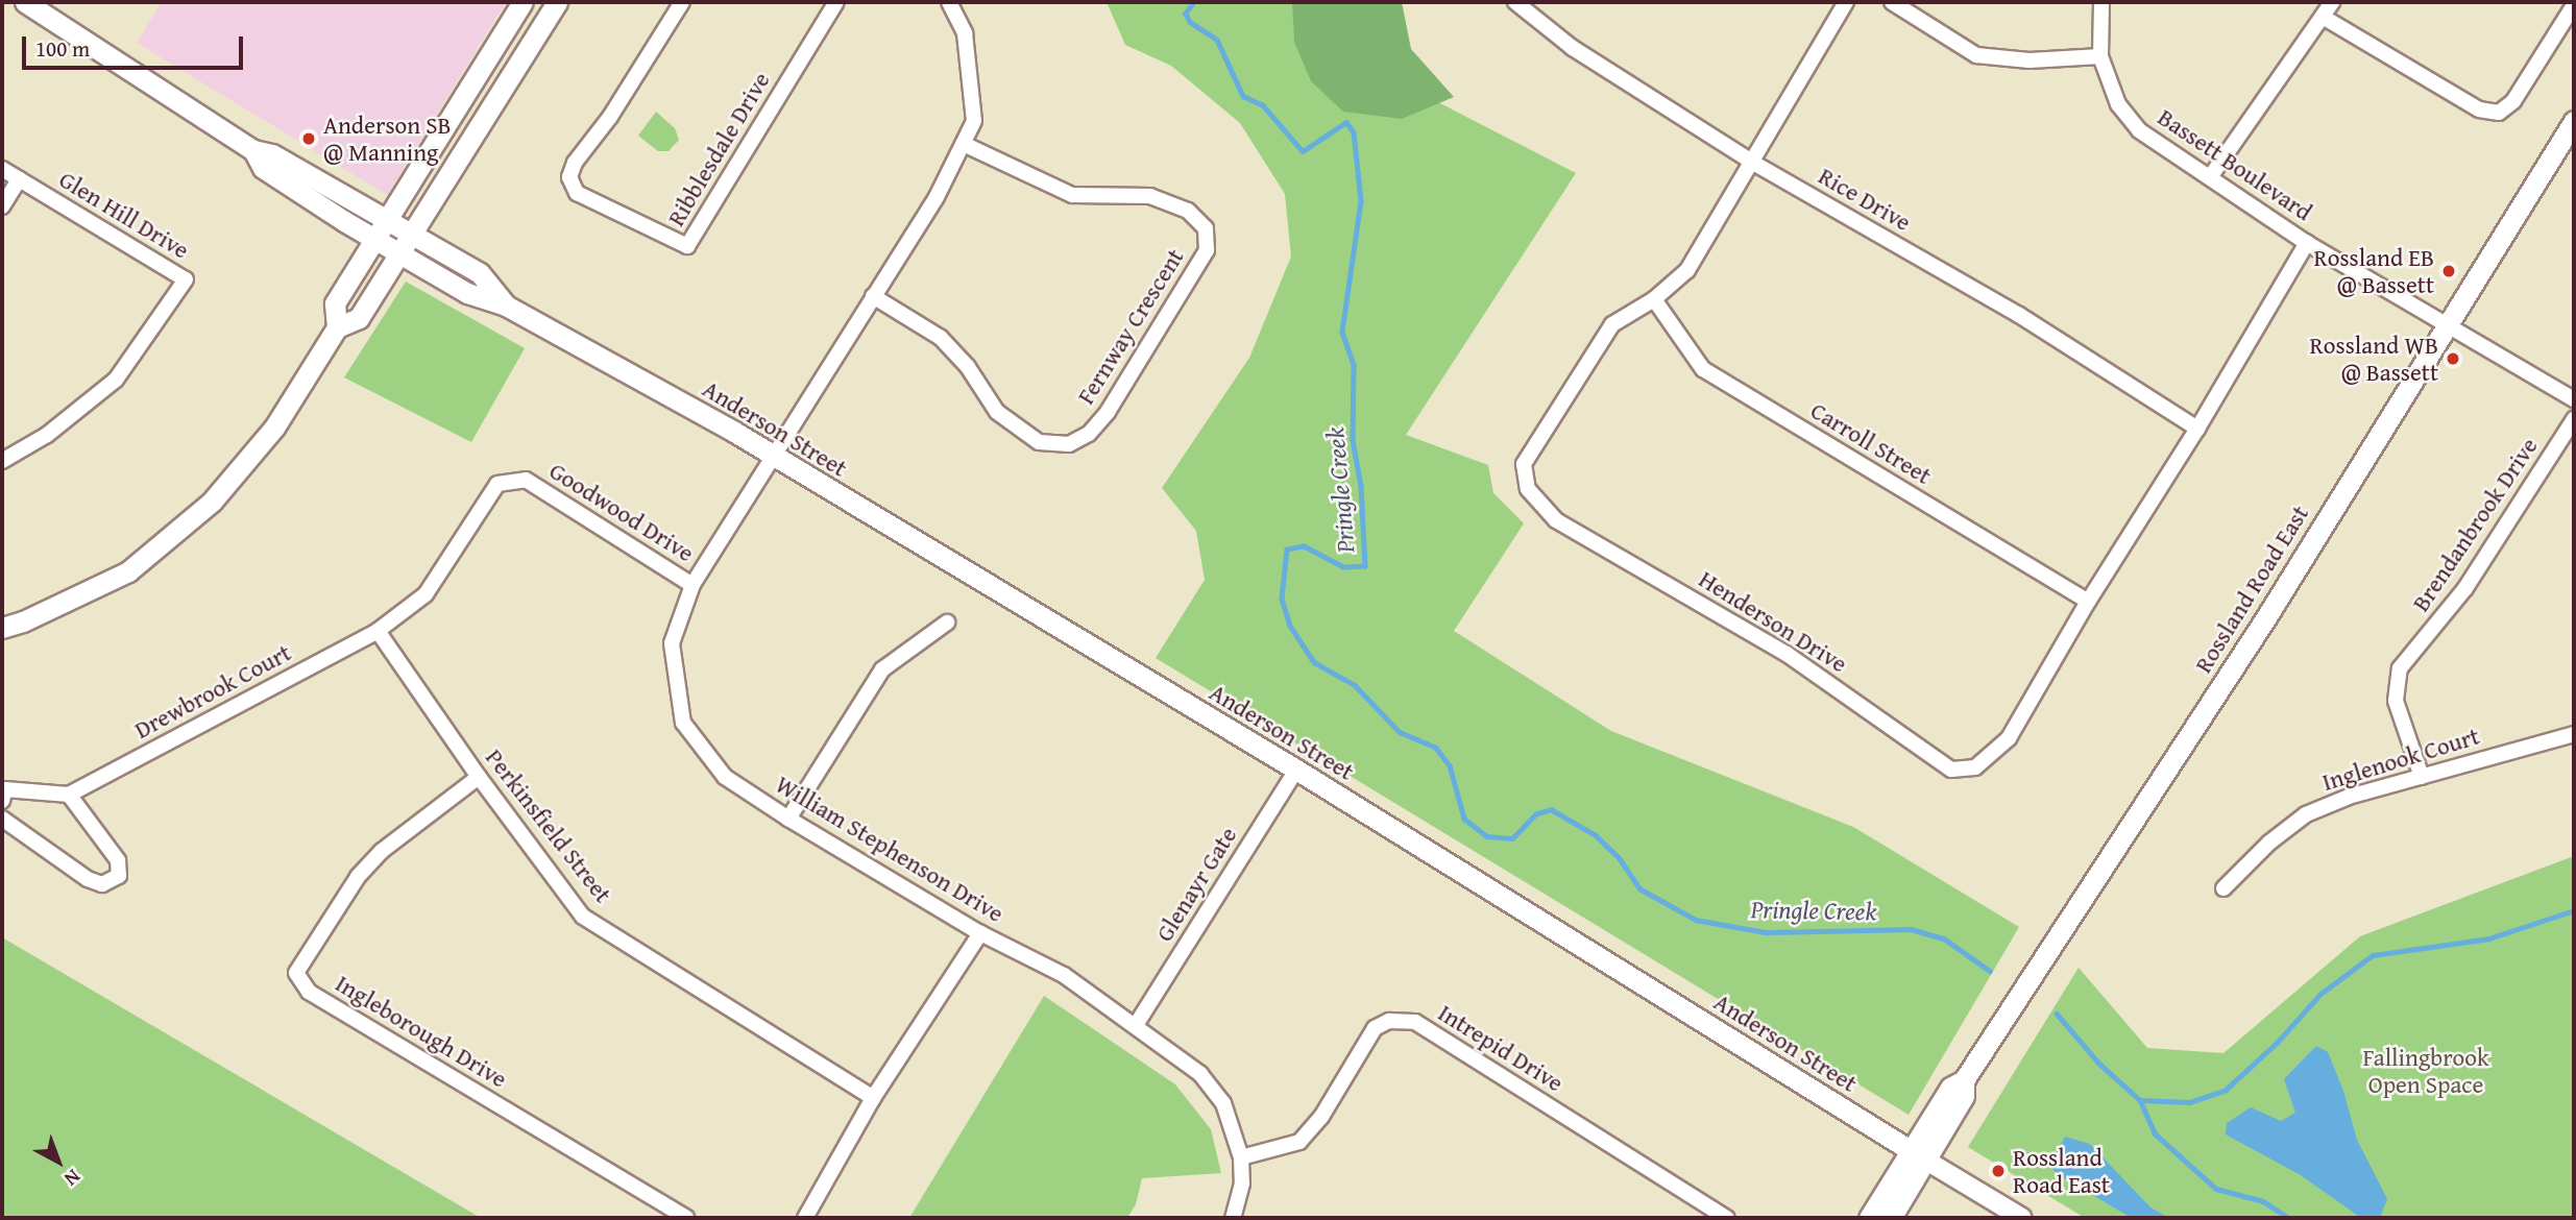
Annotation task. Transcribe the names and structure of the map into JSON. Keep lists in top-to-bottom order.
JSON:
{
  "streets": {
    "main road": ["Anderson Street", "Rossland Road East"],
    "street": [
      "Ribblesdale Drive",
      "Bassett Boulevard",
      "Rice Drive",
      "Glen Hill Drive",
      "Fernway Crescent",
      "Carroll Street",
      "Goodwood Drive",
      "Brendanbrook Drive",
      "Henderson Drive",
      "Drewbrook Court",
      "Inglenook Court",
      "Perkinsfield Street",
      "William Stephenson Drive",
      "Glenayr Gate",
      "Ingleborough Drive",
      "Intrepid Drive"
    ]
  },
  "crossings": [
    ["Bassett Boulevard", "Rossland Road East"],
    ["Bassett Boulevard", "Henderson Drive"],
    ["Rice Drive", "Henderson Drive"],
    ["Anderson Street", "Rossland Road East"],
    ["Anderson Street", "William Stephenson Drive"],
    ["Anderson Street", "Glenayr Gate"],
    ["Carroll Street", "Henderson Drive"],
    ["Goodwood Drive", "Drewbrook Court"],
    ["Goodwood Drive", "Perkinsfield Street"],
    ["Goodwood Drive", "William Stephenson Drive"],
    ["Brendanbrook Drive", "Inglenook Court"],
    ["Drewbrook Court", "Perkinsfield Street"],
    ["Perkinsfield Street", "Ingleborough Drive"],
    ["William Stephenson Drive", "Glenayr Gate"],
    ["William Stephenson Drive", "Intrepid Drive"]
  ],
  "water": ["Pringle Creek"],
  "parks": ["Fallingbrook Open Space"],
  "places": [
    "Anderson SB @ Manning",
    "Rossland EB @ Bassett",
    "Rossland WB @ Bassett",
    "Rossland Road East"
  ],
  "scale_bar": "100 m",
  "north": "bottom right"
}
